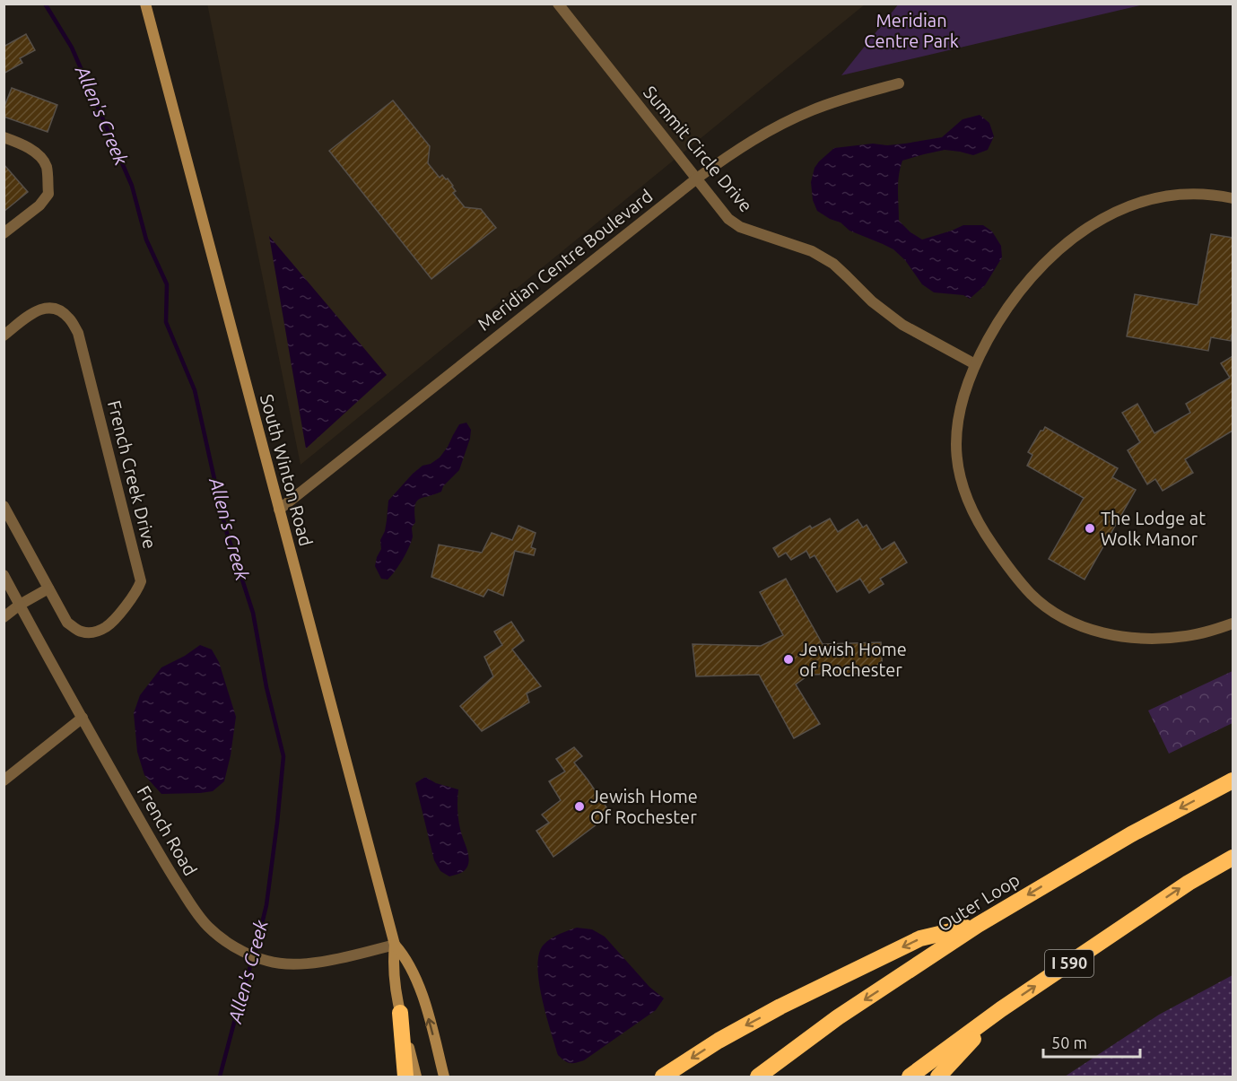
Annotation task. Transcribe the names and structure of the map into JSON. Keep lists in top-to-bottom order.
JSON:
{
  "streets": {
    "highway": ["Outer Loop", "I 590"],
    "main road": ["South Winton Road"],
    "street": [
      "Summit Circle Drive",
      "Meridian Centre Boulevard",
      "French Creek Drive",
      "French Road"
    ]
  },
  "crossings": [
    ["Summit Circle Drive", "Meridian Centre Boulevard"],
    ["Meridian Centre Boulevard", "South Winton Road"],
    ["South Winton Road", "French Road"]
  ],
  "water": ["Allen's Creek"],
  "parks": ["Meridian Centre Park"],
  "places": ["The Lodge at Wolk Manor", "Jewish Home of Rochester", "Jewish Home Of Rochester"],
  "scale_bar": "50 m"
}
